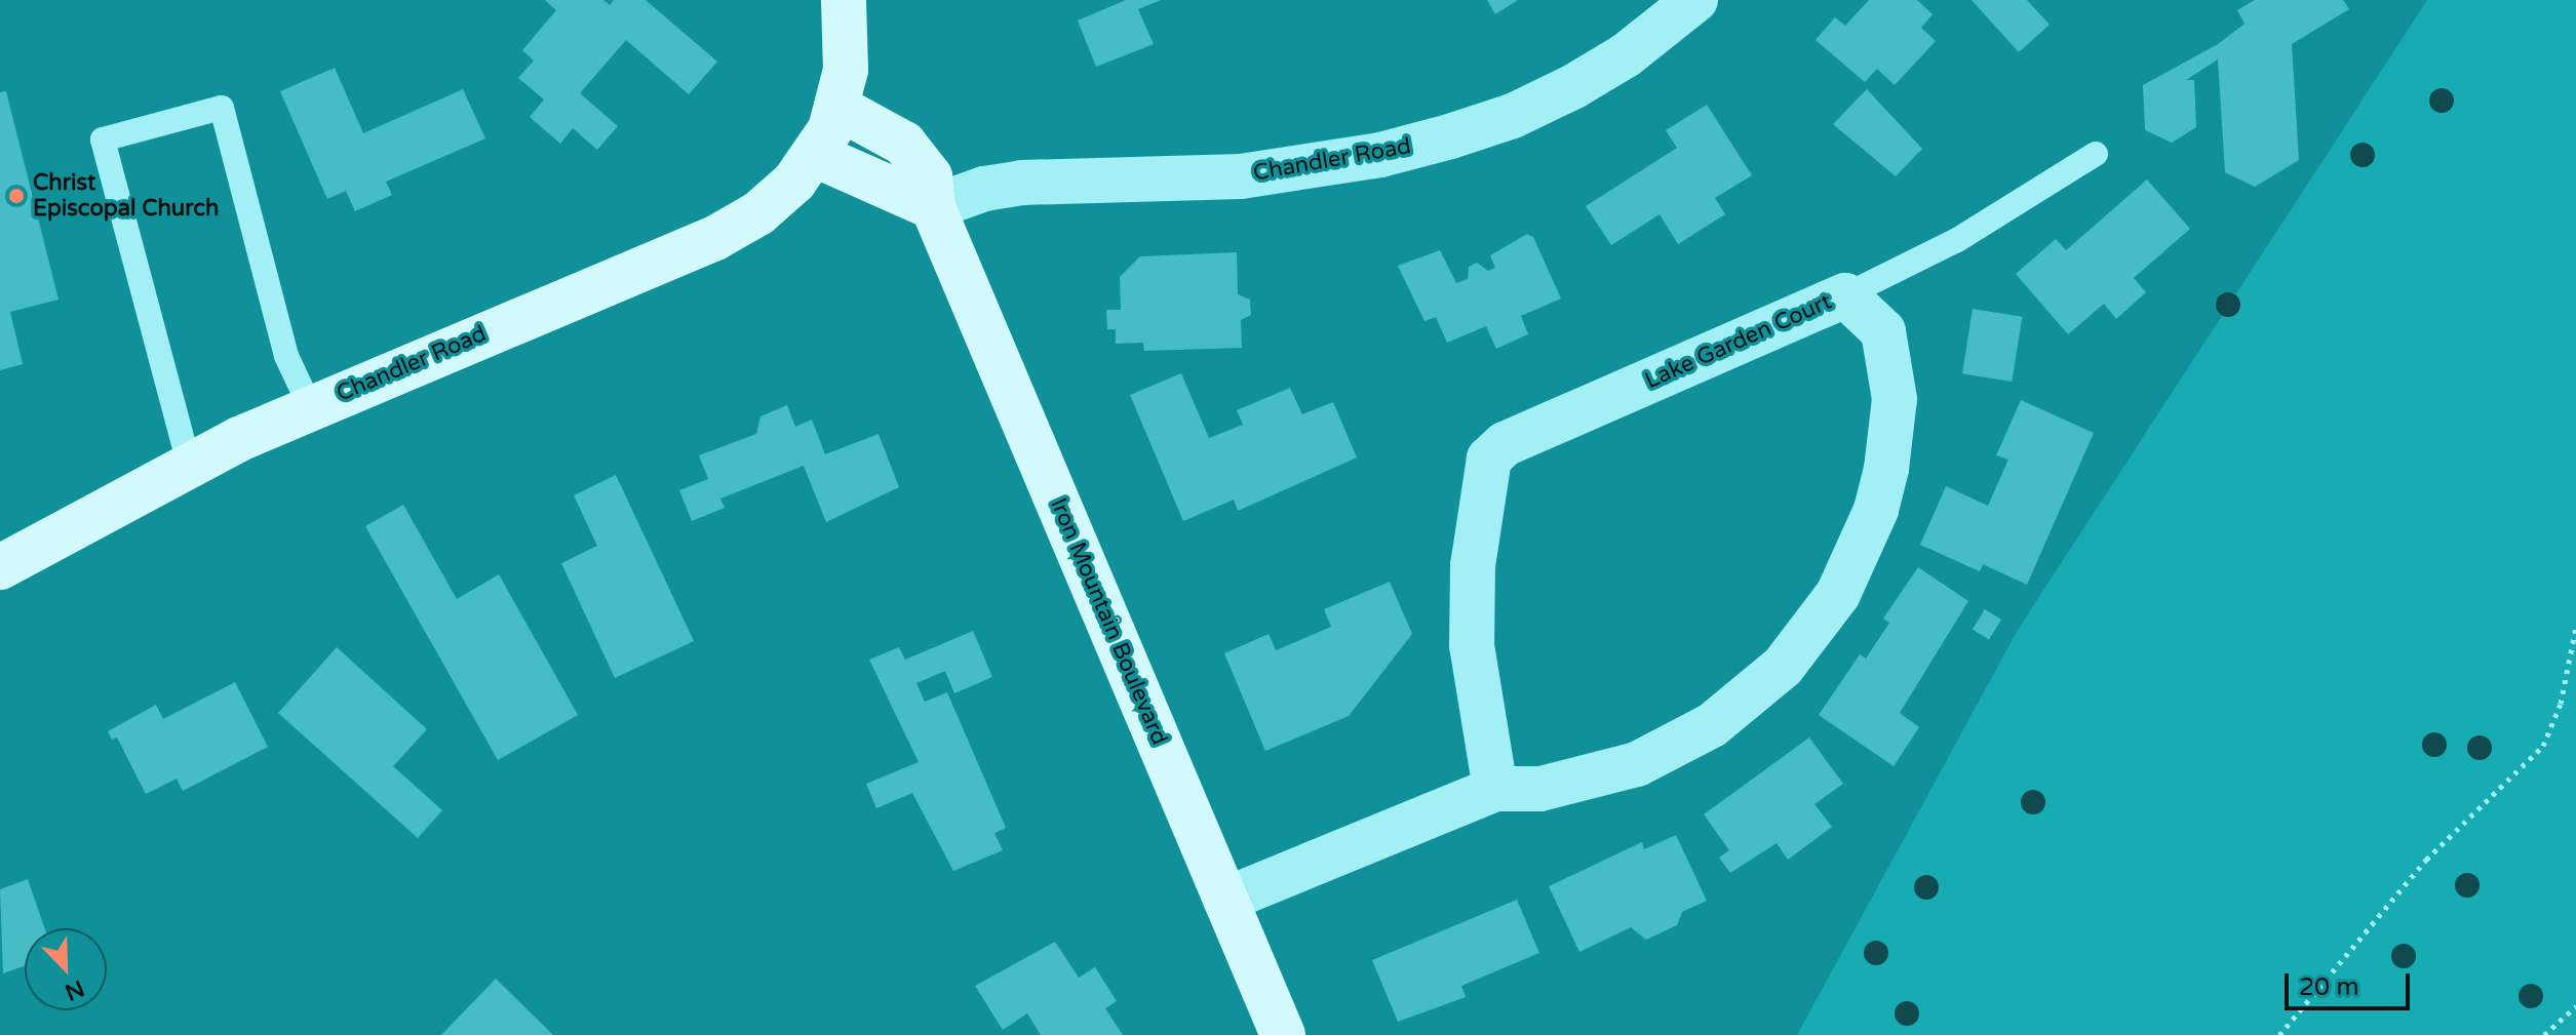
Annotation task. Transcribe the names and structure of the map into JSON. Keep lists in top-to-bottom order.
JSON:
{
  "streets": {
    "street": ["Chandler Road", "Lake Garden Court", "Iron Mountain Boulevard"]
  },
  "crossings": [
    ["Chandler Road", "Iron Mountain Boulevard"],
    ["Lake Garden Court", "Iron Mountain Boulevard"]
  ],
  "places": ["Christ Episcopal Church"],
  "scale_bar": "20 m",
  "north": "bottom right"
}
